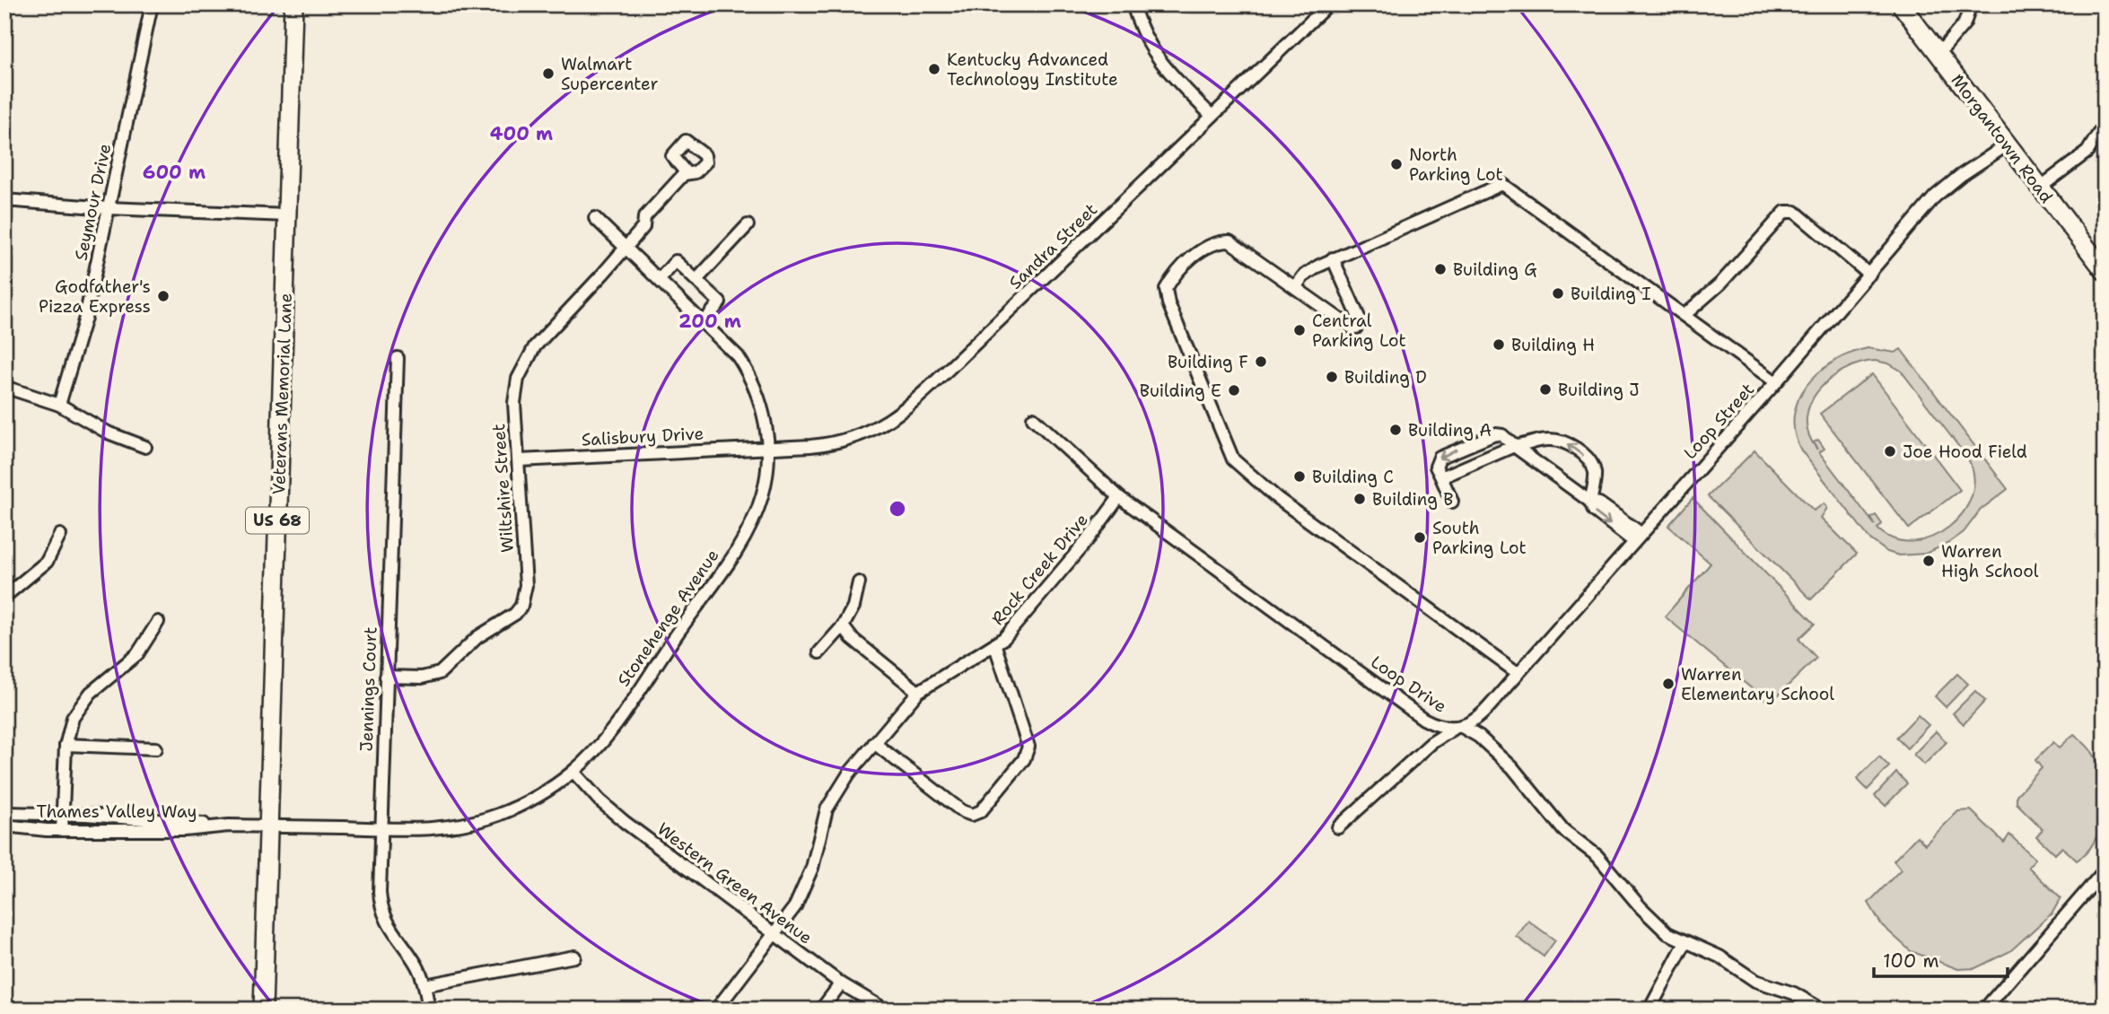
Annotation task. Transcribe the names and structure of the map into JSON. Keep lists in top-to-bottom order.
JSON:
{
  "streets": {
    "main road": ["Morgantown Road", "Veterans Memorial Lane", "US 68"],
    "street": [
      "Seymour Drive",
      "Sandra Street",
      "Loop Street",
      "Salisbury Drive",
      "Wiltshire Street",
      "Rock Creek Drive",
      "Stonehenge Avenue",
      "Loop Drive",
      "Jennings Court",
      "Thames Valley Way",
      "Western Green Avenue"
    ]
  },
  "crossings": [
    ["Morgantown Road", "Loop Street"],
    ["Sandra Street", "Salisbury Drive"],
    ["Sandra Street", "Stonehenge Avenue"],
    ["Veterans Memorial Lane", "Stonehenge Avenue"],
    ["Veterans Memorial Lane", "Thames Valley Way"],
    ["Loop Street", "Loop Drive"],
    ["Salisbury Drive", "Wiltshire Street"],
    ["Salisbury Drive", "Stonehenge Avenue"],
    ["Wiltshire Street", "Stonehenge Avenue"],
    ["Wiltshire Street", "Jennings Court"],
    ["Rock Creek Drive", "Loop Drive"],
    ["Rock Creek Drive", "Western Green Avenue"],
    ["Stonehenge Avenue", "Jennings Court"],
    ["Stonehenge Avenue", "Thames Valley Way"],
    ["Stonehenge Avenue", "Western Green Avenue"]
  ],
  "places": [
    "Kentucky Advanced Technology Institute",
    "Walmart Supercenter",
    "North Parking Lot",
    "Building G",
    "Building I",
    "Godfather's Pizza Express",
    "Central Parking Lot",
    "Building H",
    "Building F",
    "Building D",
    "Building J",
    "Building E",
    "Building A",
    "Joe Hood Field",
    "Building C",
    "Building B",
    "South Parking Lot",
    "Warren High School",
    "Warren Elementary School"
  ],
  "scale_bar": "100 m",
  "rings": ["400 m", "600 m", "200 m"]
}
